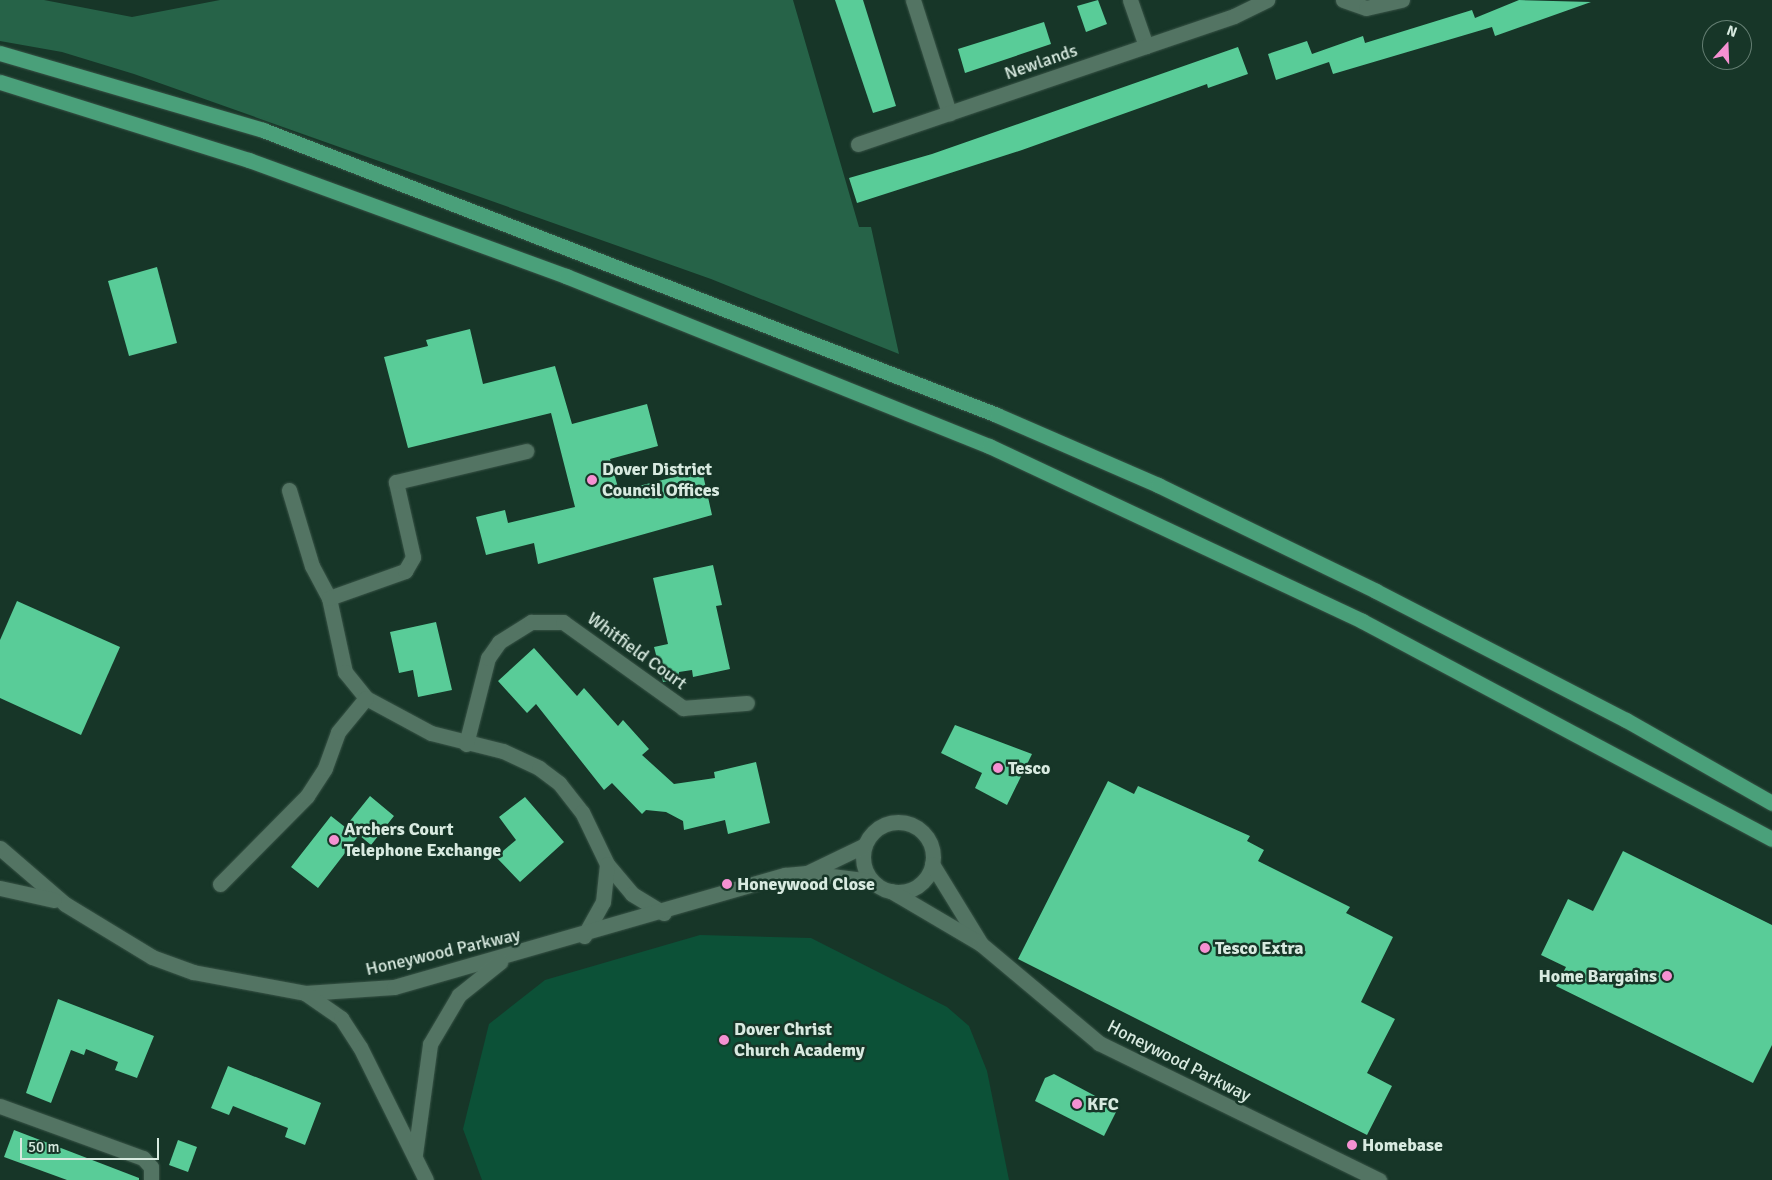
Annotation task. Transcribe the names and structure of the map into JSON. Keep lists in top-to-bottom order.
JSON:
{
  "streets": {
    "street": ["Newlands", "Whitfield Court", "Honeywood Parkway"]
  },
  "places": [
    "Dover District Council Offices",
    "Tesco",
    "Archers Court Telephone Exchange",
    "Honeywood Close",
    "Tesco Extra",
    "Home Bargains",
    "Dover Christ Church Academy",
    "KFC",
    "Homebase"
  ],
  "scale_bar": "50 m",
  "north": "top"
}
